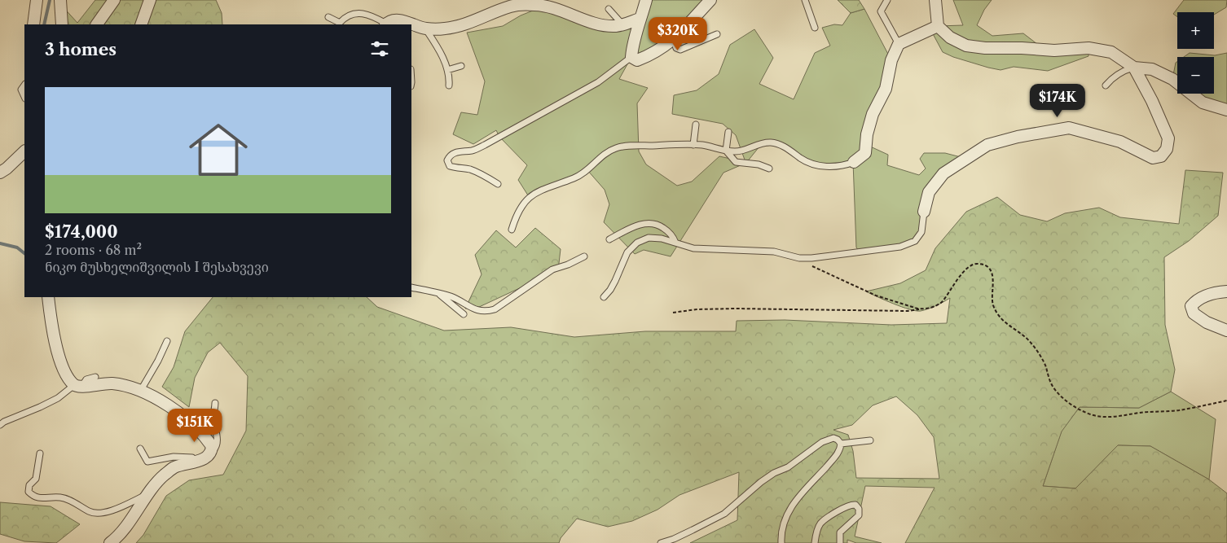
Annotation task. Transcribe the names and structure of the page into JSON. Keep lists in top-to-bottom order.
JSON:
{
  "page": {
    "map_buttons": ["+", "−"],
    "price": ["$320K", "$174K", "$151K"],
    "heading": "3 homes",
    "list": [
      {
        "name": "$174,000",
        "note": "2 rooms · 68 m² · ნიკო მუსხელიშვილის I შესახვევი"
      }
    ]
  }
}
